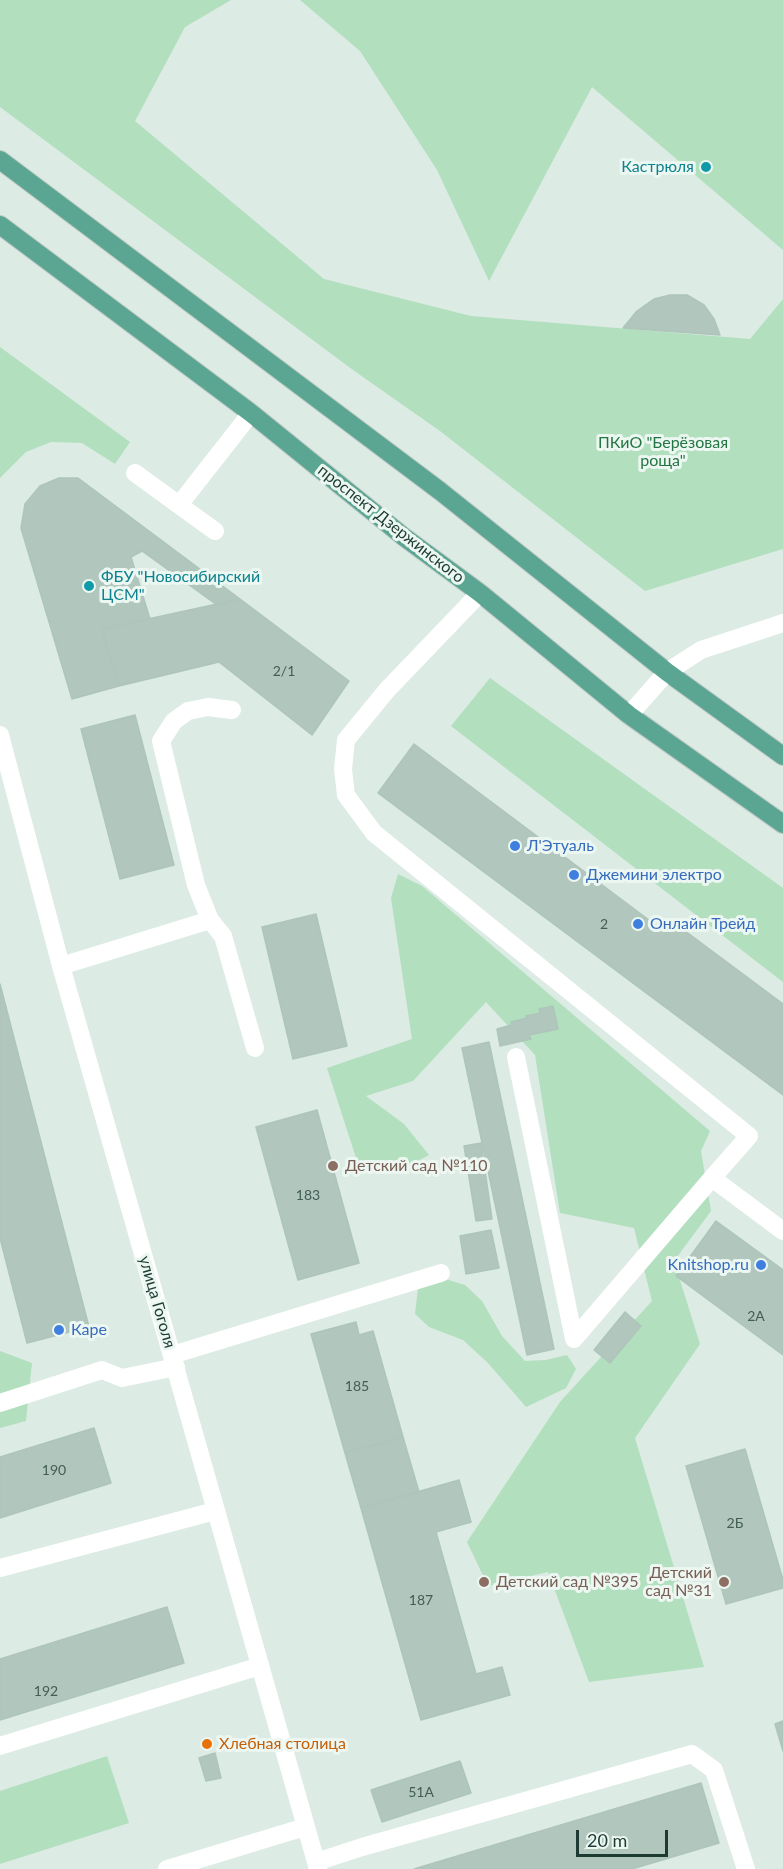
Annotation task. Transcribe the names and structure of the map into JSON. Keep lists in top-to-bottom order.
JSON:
{
  "streets": {
    "main road": ["проспект Дзержинского"],
    "street": ["улица Гоголя"]
  },
  "parks": ["ПКиО \"Берёзовая роща\""],
  "places": [
    "Кастрюля",
    "ФБУ \"Новосибирский ЦСМ\"",
    "Л'Этуаль",
    "Джемини электро",
    "Онлайн Трейд",
    "Детский сад №110",
    "Knitshop.ru",
    "Каре",
    "Детский сад №395",
    "Детский сад №31",
    "Хлебная столица"
  ],
  "house_numbers": [
    "2/1",
    "2",
    "183",
    "2А",
    "185",
    "190",
    "2Б",
    "187",
    "192",
    "51А"
  ],
  "scale_bar": "20 m"
}
